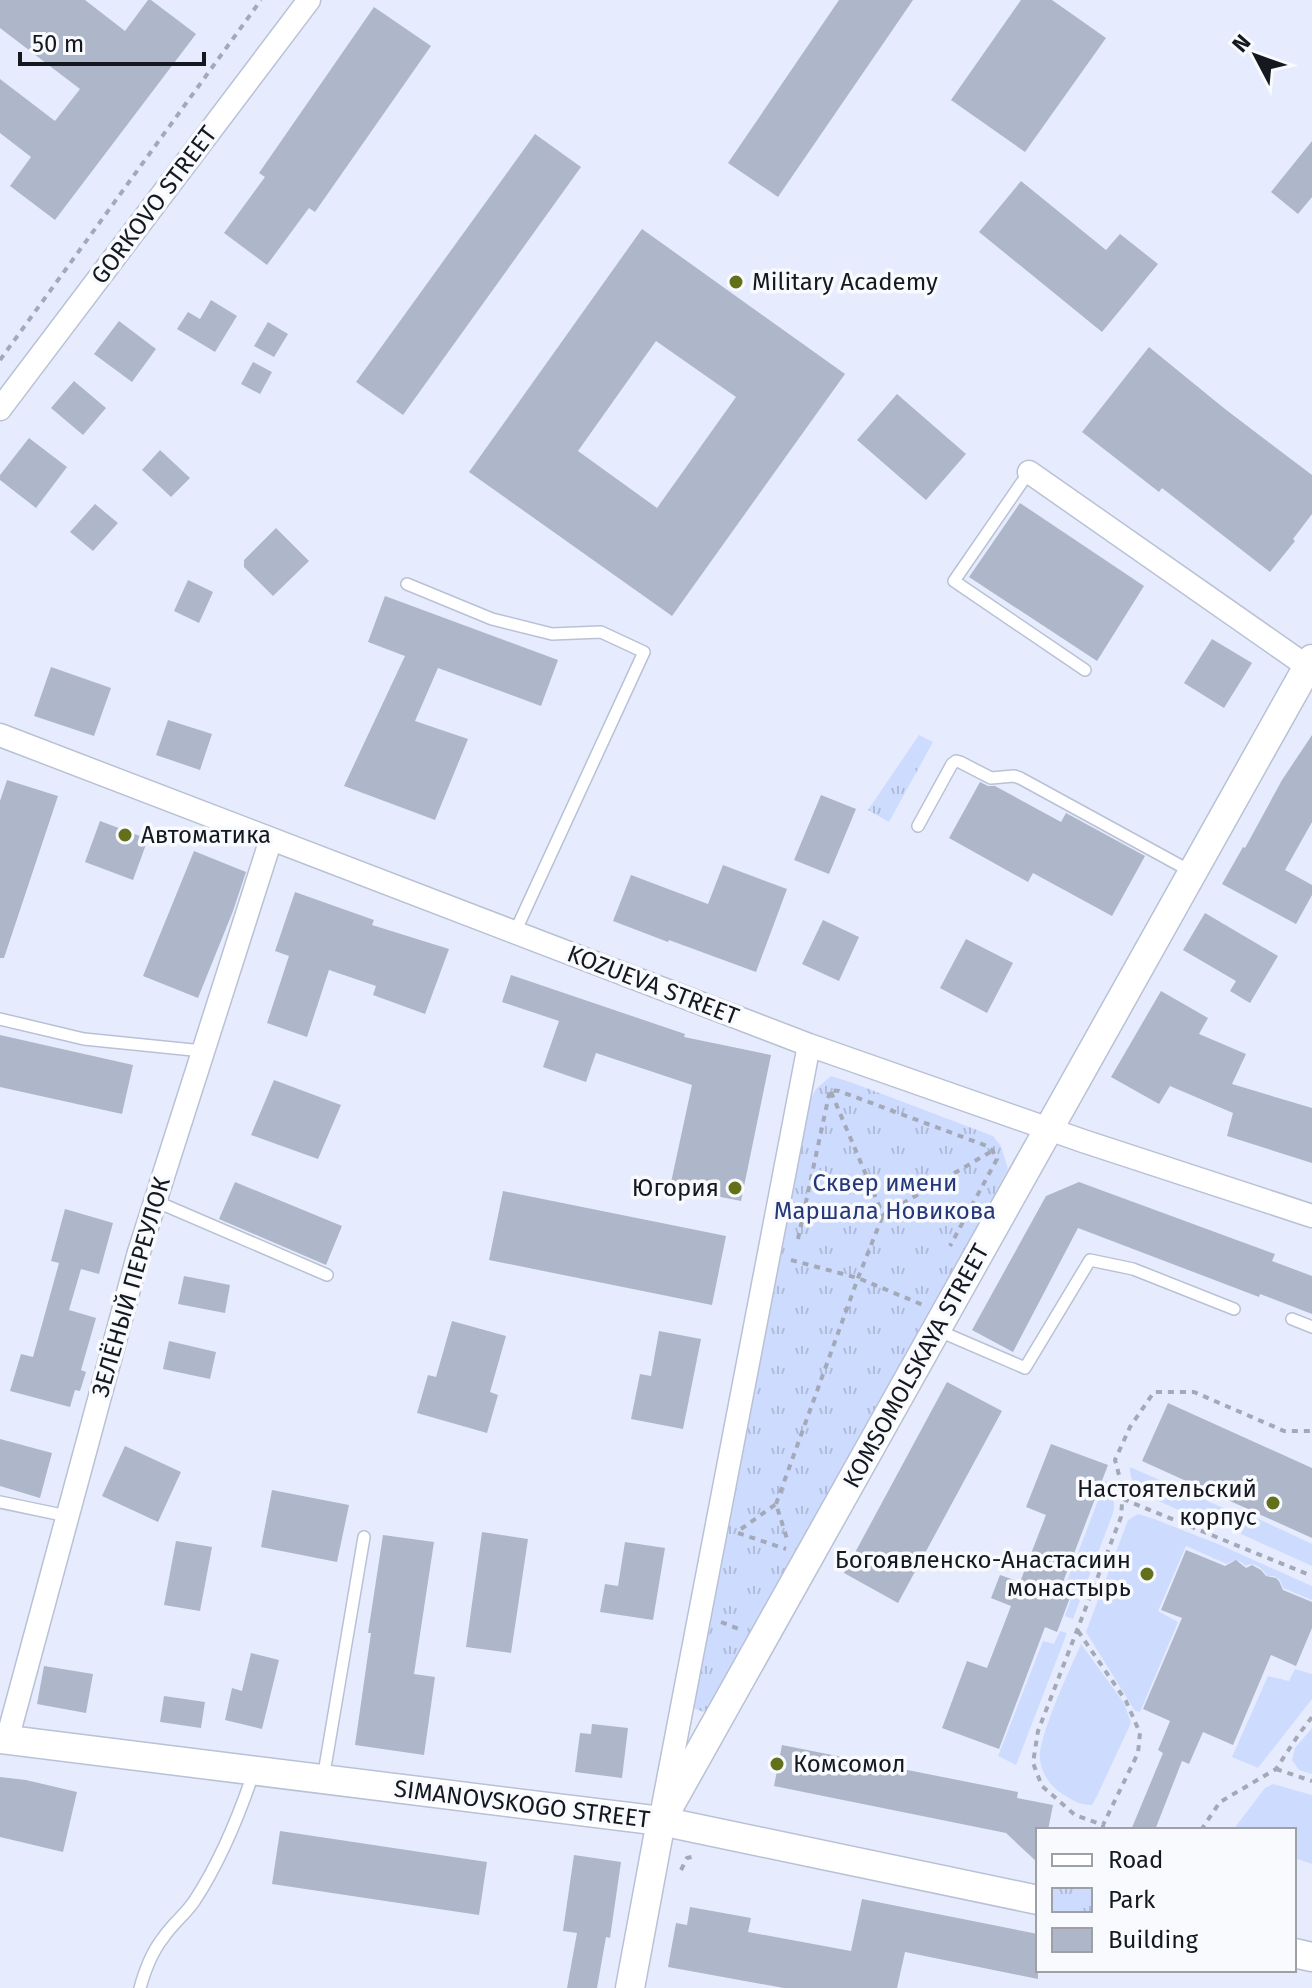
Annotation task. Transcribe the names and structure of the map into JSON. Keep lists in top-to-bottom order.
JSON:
{
  "streets": {
    "street": [
      "GORKOVO STREET",
      "KOZUEVA STREET",
      "ЗЕЛЁНЫЙ ПЕРЕУЛОК",
      "KOMSOMOLSKAYA STREET",
      "SIMANOVSKOGO STREET"
    ]
  },
  "crossings": [
    ["KOZUEVA STREET", "ЗЕЛЁНЫЙ ПЕРЕУЛОК"],
    ["KOZUEVA STREET", "KOMSOMOLSKAYA STREET"],
    ["ЗЕЛЁНЫЙ ПЕРЕУЛОК", "SIMANOVSKOGO STREET"],
    ["KOMSOMOLSKAYA STREET", "SIMANOVSKOGO STREET"]
  ],
  "parks": ["Сквер имени Маршала Новикова"],
  "places": [
    "Military Academy",
    "Автоматика",
    "Югория",
    "Настоятельский корпус",
    "Богоявленско-Анастасиин монастырь",
    "Комсомол"
  ],
  "legend": ["Road", "Park", "Building"],
  "scale_bar": "50 m",
  "north": "top left"
}
